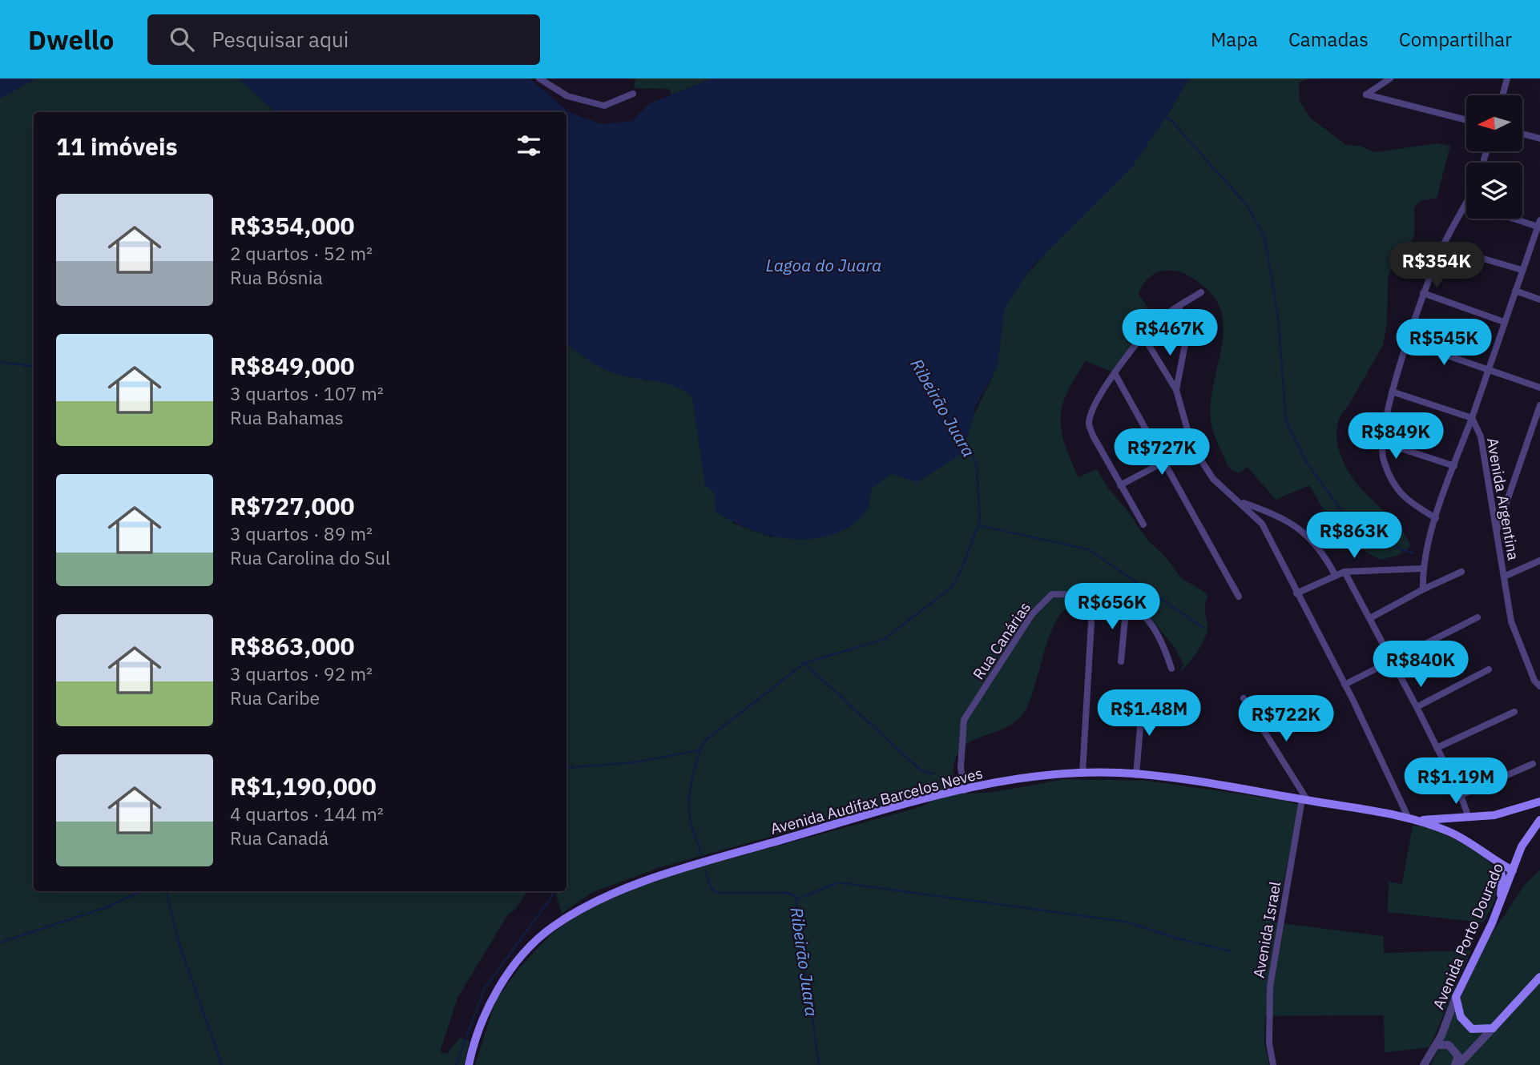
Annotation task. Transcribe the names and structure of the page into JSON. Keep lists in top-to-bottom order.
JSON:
{
  "streets": {
    "main road": ["Avenida Audifax Barcelos Neves", "Avenida Porto Dourado"],
    "street": ["Avenida Argentina", "Rua Canárias", "Avenida Israel"]
  },
  "crossings": [
    ["Rua Canárias", "Avenida Audifax Barcelos Neves"],
    ["Avenida Audifax Barcelos Neves", "Avenida Israel"],
    ["Avenida Audifax Barcelos Neves", "Avenida Porto Dourado"]
  ],
  "water": ["Lagoa do Juara", "Ribeirão Juara"],
  "north": "left",
  "page": {
    "header": "Dwello",
    "search": "Pesquisar aqui",
    "nav": ["Mapa", "Camadas", "Compartilhar"],
    "heading": "11 imóveis",
    "list": [
      {
        "name": "R$354,000",
        "note": "2 quartos · 52 m² · Rua Bósnia"
      },
      {
        "name": "R$849,000",
        "note": "3 quartos · 107 m² · Rua Bahamas"
      },
      {
        "name": "R$727,000",
        "note": "3 quartos · 89 m² · Rua Carolina do Sul"
      },
      {
        "name": "R$863,000",
        "note": "3 quartos · 92 m² · Rua Caribe"
      },
      {
        "name": "R$1,190,000",
        "note": "4 quartos · 144 m² · Rua Canadá"
      }
    ],
    "price": [
      "R$354K",
      "R$467K",
      "R$545K",
      "R$849K",
      "R$727K",
      "R$863K",
      "R$656K",
      "R$840K",
      "R$1.48M",
      "R$722K",
      "R$1.19M"
    ]
  }
}
